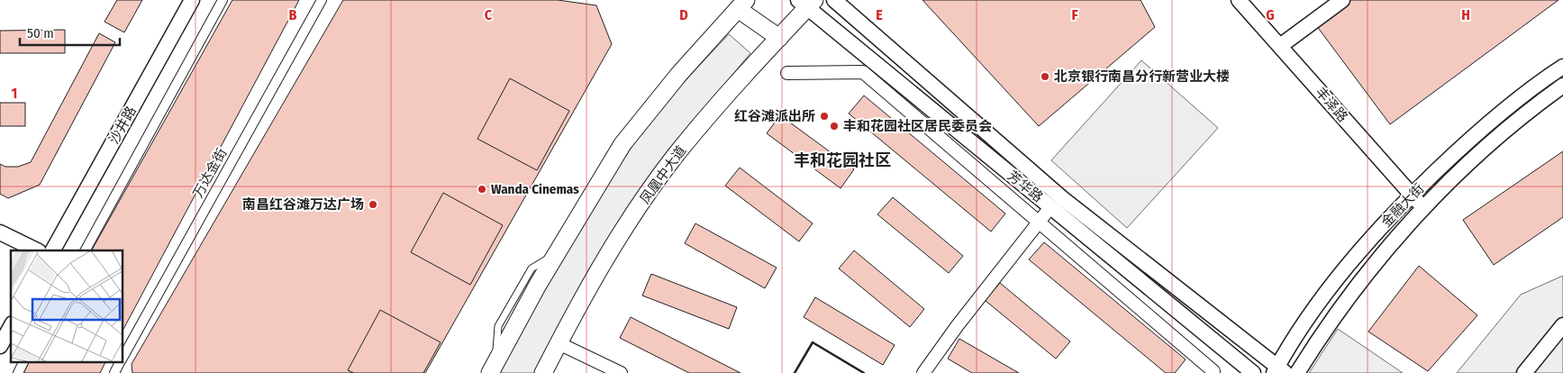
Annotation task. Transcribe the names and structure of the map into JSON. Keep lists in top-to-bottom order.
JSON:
{
  "streets": {
    "main road": ["凤凰中大道"],
    "street": [
      "丰泽路",
      "沙井路",
      "万达金街",
      "芳华路",
      "金融大街"
    ]
  },
  "crossings": [
    ["丰泽路", "金融大街"],
    ["凤凰中大道", "芳华路"],
    ["芳华路", "金融大街"]
  ],
  "districts": ["丰和花园社区"],
  "places": [
    "北京银行南昌分行新营业大楼",
    "红谷滩派出所",
    "丰和花园社区居民委员会",
    "Wanda Cinemas",
    "南昌红谷滩万达广场"
  ],
  "scale_bar": "50 m",
  "grid": {
    "columns": [
      "B",
      "C",
      "D",
      "E",
      "F",
      "G",
      "H"
    ],
    "rows": ["1"]
  }
}
